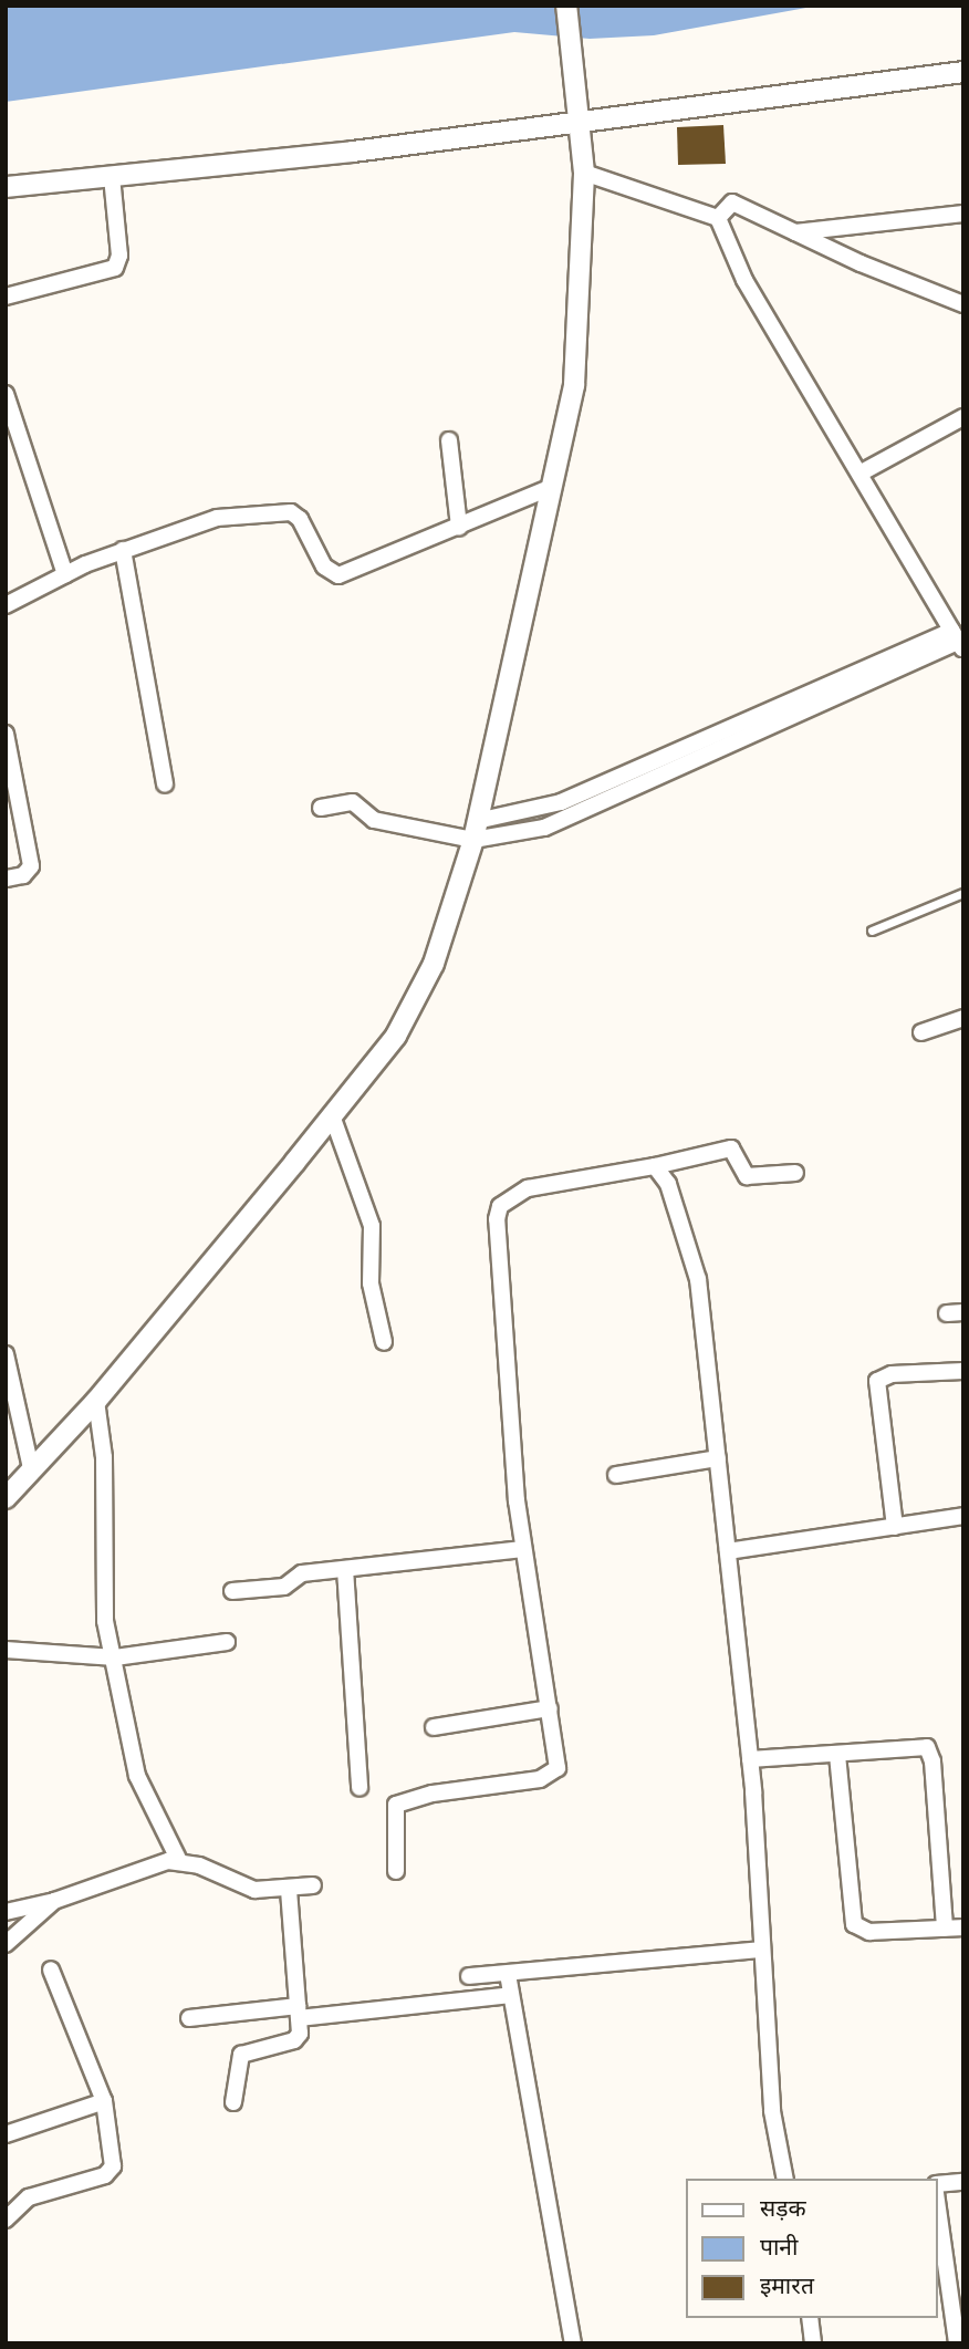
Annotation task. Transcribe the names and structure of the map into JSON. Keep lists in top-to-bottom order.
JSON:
{
  "legend": ["सड़क", "पानी", "इमारत"]
}
